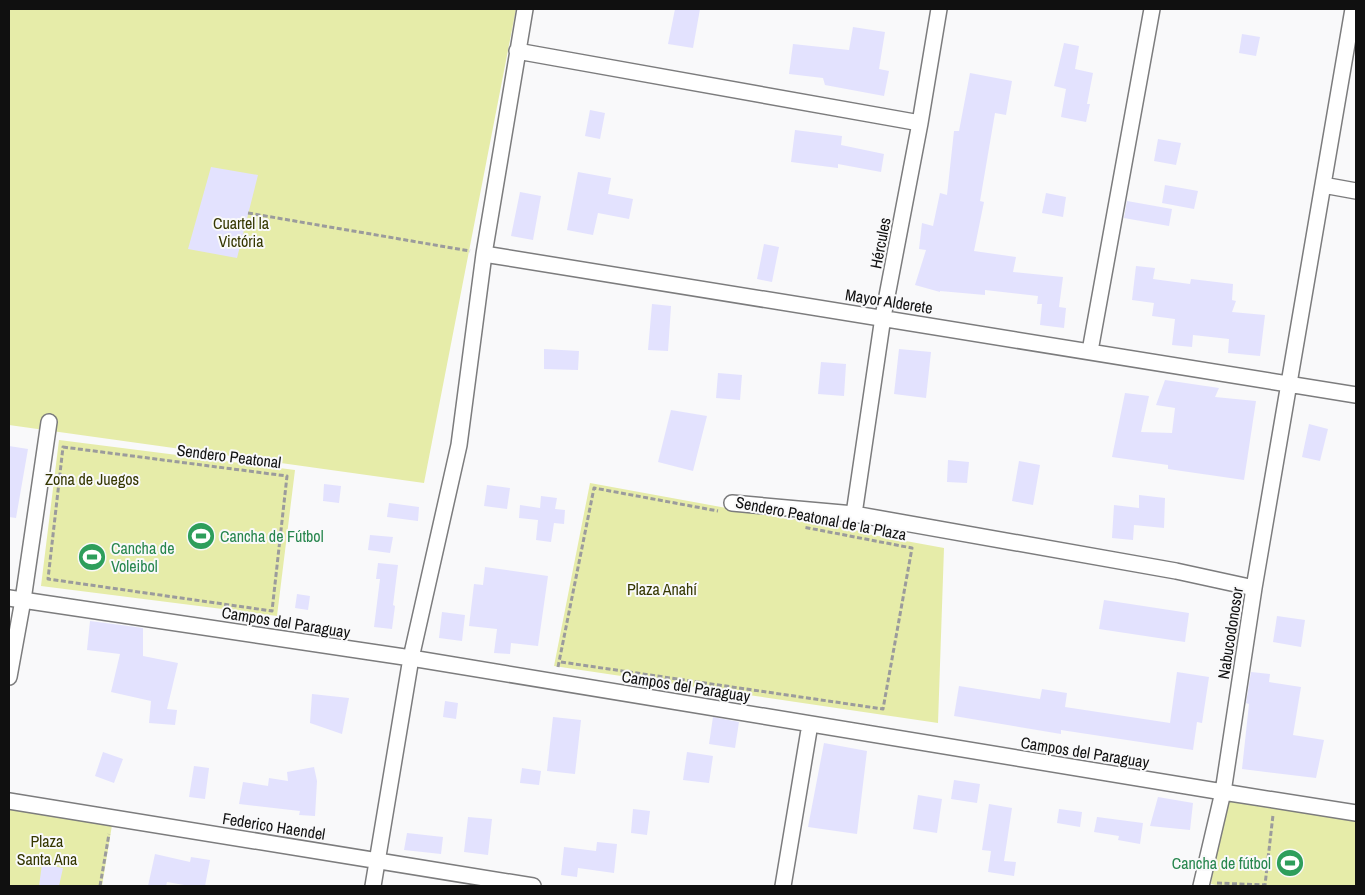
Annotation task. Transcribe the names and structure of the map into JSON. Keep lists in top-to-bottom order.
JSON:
{
  "streets": {
    "street": [
      "Hércules",
      "Mayor Alderete",
      "Campos del Paraguay",
      "Nabucodonosor",
      "Federico Haendel"
    ],
    "path": ["Sendero Peatonal", "Sendero Peatonal de la Plaza"]
  },
  "crossings": [
    ["Hércules", "Mayor Alderete"],
    ["Mayor Alderete", "Nabucodonosor"],
    ["Sendero Peatonal de la Plaza", "Campos del Paraguay"],
    ["Campos del Paraguay", "Nabucodonosor"]
  ],
  "parks": [
    "Cuartel la Victória",
    "Zona de Juegos",
    "Plaza Anahí",
    "Plaza Santa Ana"
  ],
  "places": {
    "sports": ["Cancha de Fútbol", "Cancha de Voleibol", "Cancha de fútbol"]
  }
}
